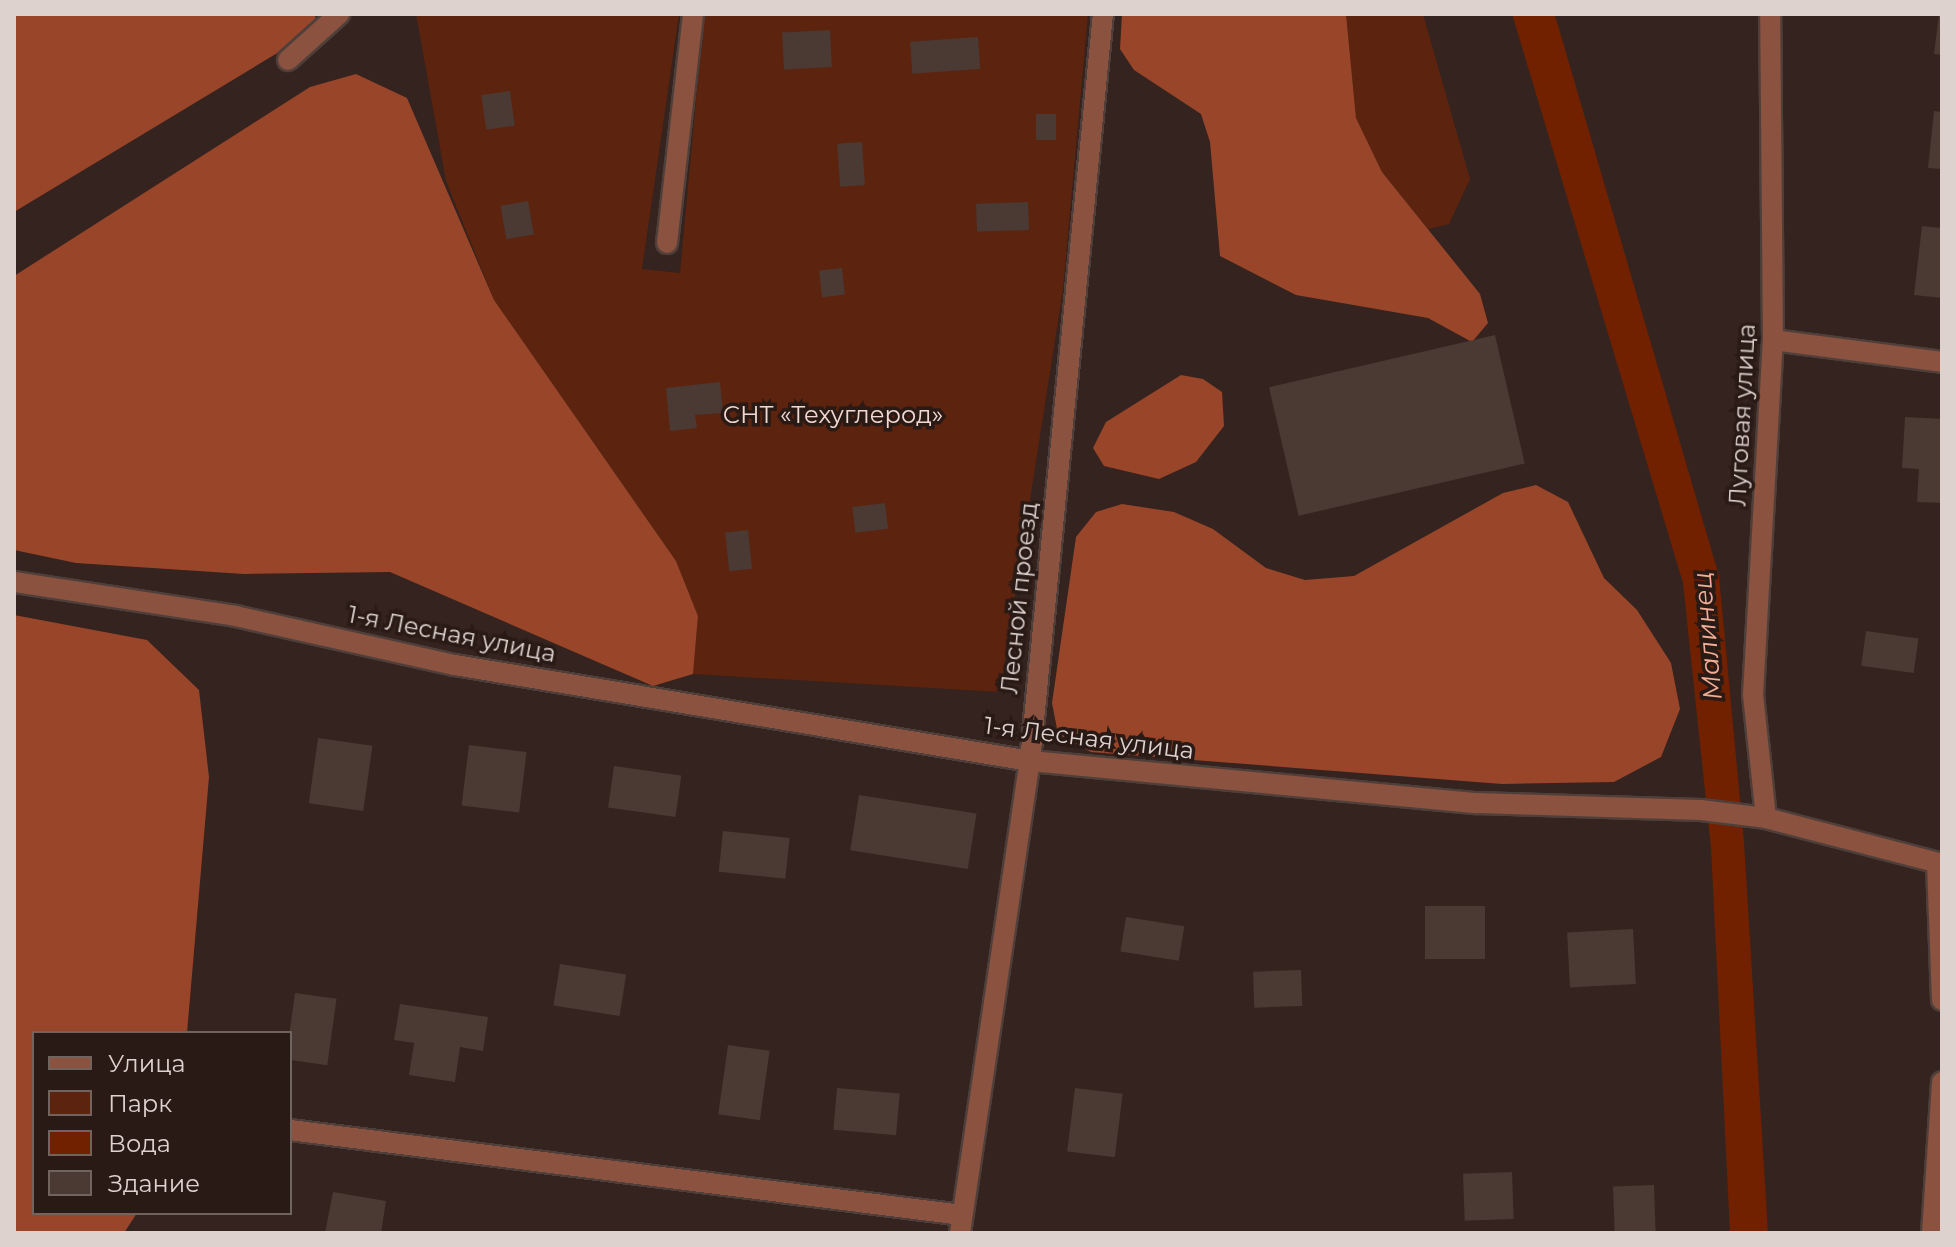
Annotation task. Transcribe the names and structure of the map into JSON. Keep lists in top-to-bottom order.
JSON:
{
  "streets": {
    "street": ["Луговая улица", "Лесной проезд", "1-я Лесная улица"]
  },
  "crossings": [
    ["Луговая улица", "1-я Лесная улица"],
    ["Лесной проезд", "1-я Лесная улица"]
  ],
  "water": ["Малинец"],
  "parks": ["СНТ «Техуглерод»"],
  "legend": [
    "Улица",
    "Парк",
    "Вода",
    "Здание"
  ]
}
